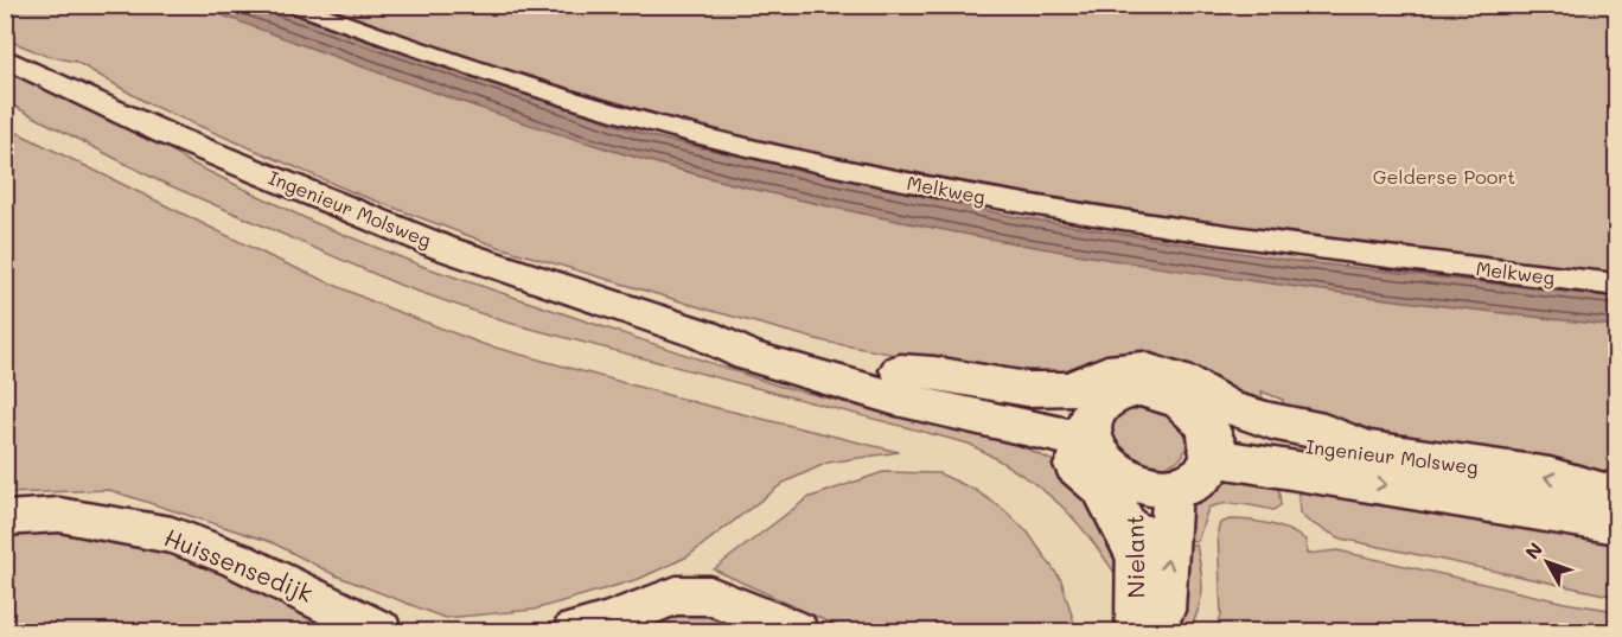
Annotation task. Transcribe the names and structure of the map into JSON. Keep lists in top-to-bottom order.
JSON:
{
  "streets": {
    "main road": ["Ingenieur Molsweg"],
    "street": ["Melkweg", "Nielant", "Huissensedijk"]
  },
  "crossings": [
    ["Ingenieur Molsweg", "Nielant"]
  ],
  "parks": ["Gelderse Poort"],
  "north": "top left"
}
